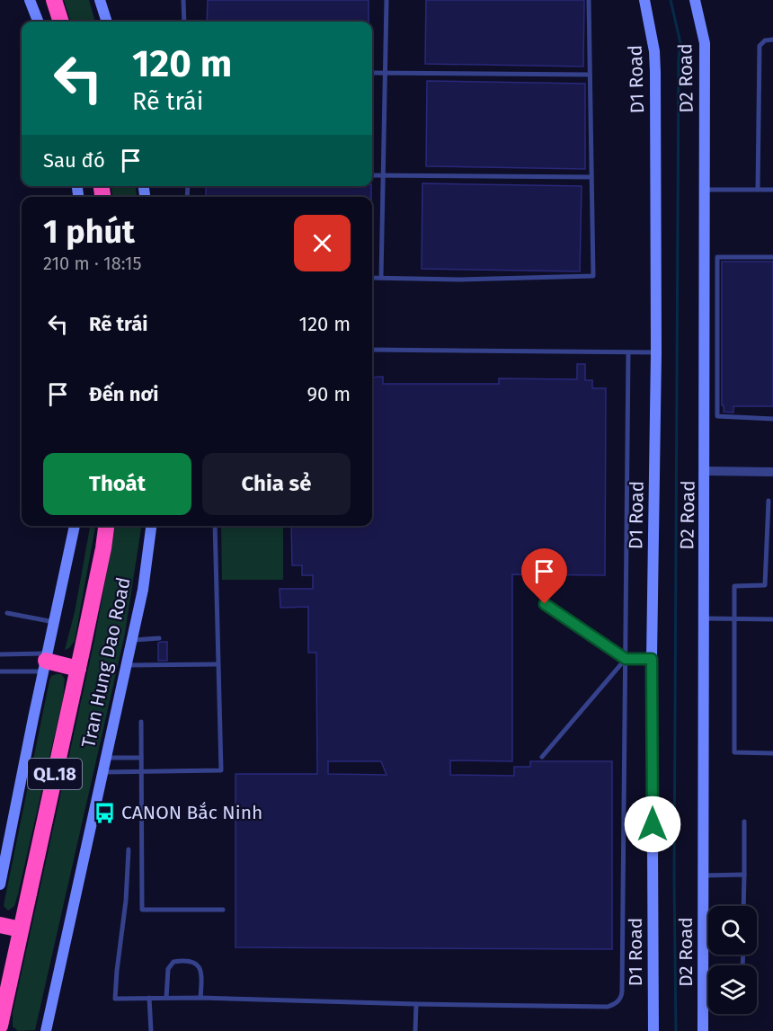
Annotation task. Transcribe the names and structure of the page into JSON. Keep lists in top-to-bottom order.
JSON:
{
  "streets": {
    "highway": ["Tran Hung Dao Road", "QL.18"],
    "street": ["D2 Road", "D1 Road"]
  },
  "places": {
    "bus stop": ["CANON Bắc Ninh"]
  },
  "page": {
    "turn": ["120 m", "Rẽ trái"],
    "then": "Sau đó",
    "heading": ["1 phút", "210 m · 18:15"],
    "list": [
      {
        "name": "Rẽ trái",
        "value": "120 m"
      },
      {
        "name": "Đến nơi",
        "value": "90 m"
      }
    ],
    "buttons": ["Thoát", "Chia sẻ"]
  }
}
